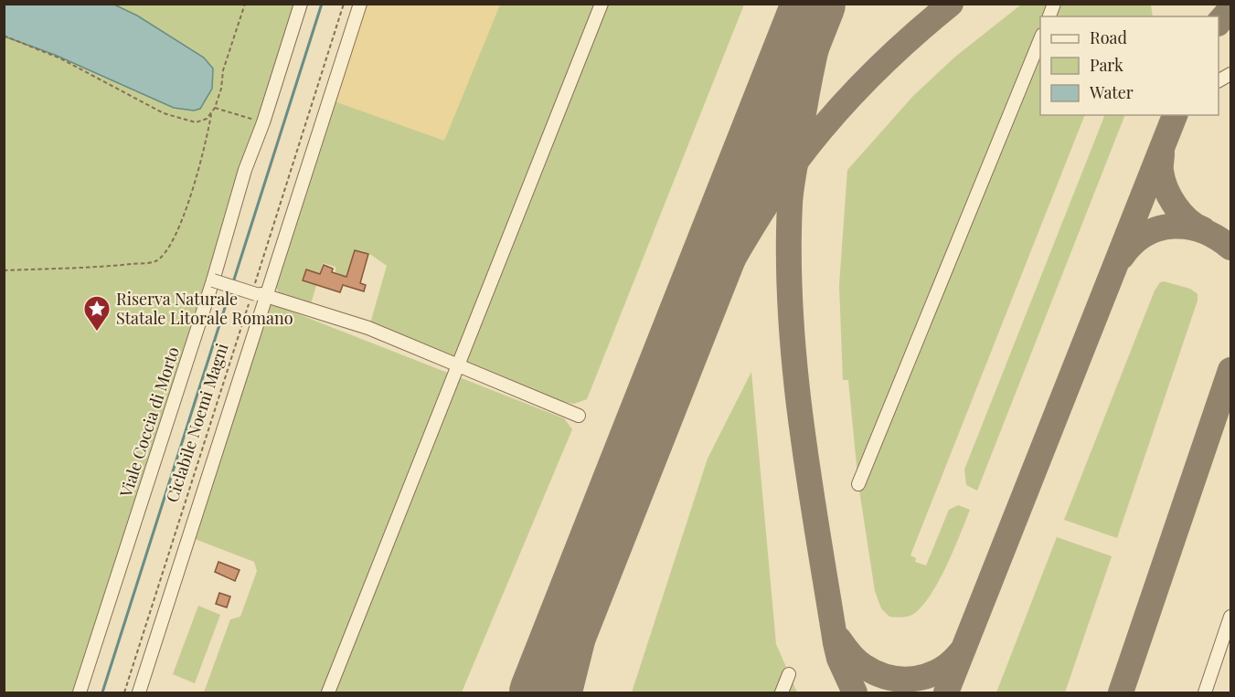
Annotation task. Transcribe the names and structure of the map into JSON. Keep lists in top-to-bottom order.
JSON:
{
  "streets": {
    "street": ["Viale Coccia di Morto"],
    "path": ["Ciclabile Noemi Magni"]
  },
  "places": {
    "place": ["Riserva Naturale Statale Litorale Romano"]
  },
  "legend": ["Road", "Park", "Water"]
}
